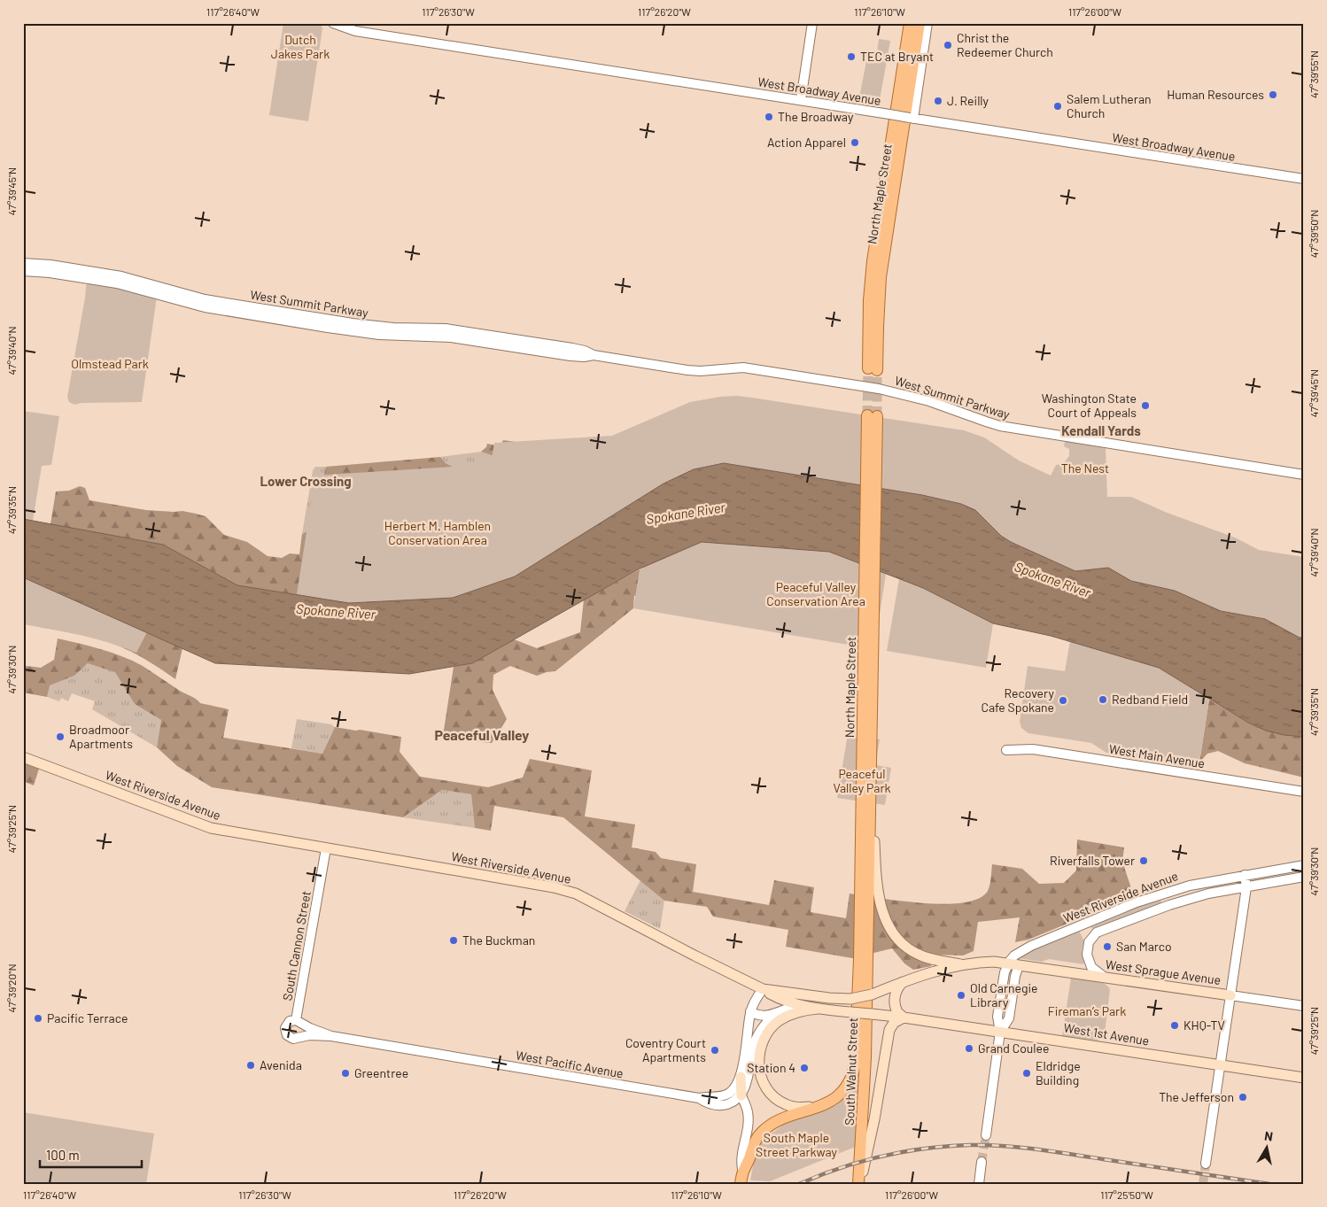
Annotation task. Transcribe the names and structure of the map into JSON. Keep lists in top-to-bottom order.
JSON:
{
  "streets": {
    "main road": [
      "North Maple Street",
      "West Riverside Avenue",
      "West Sprague Avenue",
      "West 1st Avenue",
      "South Walnut Street"
    ],
    "street": [
      "West Broadway Avenue",
      "West Summit Parkway",
      "West Main Avenue",
      "South Cannon Street",
      "West Pacific Avenue"
    ]
  },
  "crossings": [
    ["North Maple Street", "South Walnut Street"],
    ["West Riverside Avenue", "South Cannon Street"],
    ["West Riverside Avenue", "West Sprague Avenue"],
    ["West Riverside Avenue", "West 1st Avenue"],
    ["South Cannon Street", "West Pacific Avenue"]
  ],
  "districts": ["Kendall Yards", "Lower Crossing", "Peaceful Valley"],
  "water": ["Spokane River"],
  "parks": [
    "Dutch Jakes Park",
    "Olmstead Park",
    "The Nest",
    "Herbert M. Hamblen Conservation Area",
    "Peaceful Valley Conservation Area",
    "Peaceful Valley Park",
    "Fireman’s Park",
    "South Maple Street Parkway"
  ],
  "places": [
    "Christ the Redeemer Church",
    "TEC at Bryant",
    "Human Resources",
    "J. Reilly",
    "Salem Lutheran Church",
    "The Broadway",
    "Action Apparel",
    "Washington State Court of Appeals",
    "Redband Field",
    "Recovery Cafe Spokane",
    "Broadmoor Apartments",
    "Riverfalls Tower",
    "The Buckman",
    "San Marco",
    "Old Carnegie Library",
    "Pacific Terrace",
    "KHQ-TV",
    "Grand Coulee",
    "Coventry Court Apartments",
    "Avenida",
    "Station 4",
    "Greentree",
    "Eldridge Building",
    "The Jefferson"
  ],
  "scale_bar": "100 m",
  "north": "top",
  "coordinates": [
    "117°26'40\"W",
    "117°26'30\"W",
    "117°26'20\"W",
    "117°26'10\"W",
    "117°26'00\"W",
    "47°39'55\"N",
    "47°39'45\"N",
    "47°39'50\"N",
    "47°39'40\"N",
    "47°39'35\"N",
    "47°39'30\"N",
    "47°39'25\"N",
    "47°39'20\"N",
    "117°25'50\"W"
  ]
}
